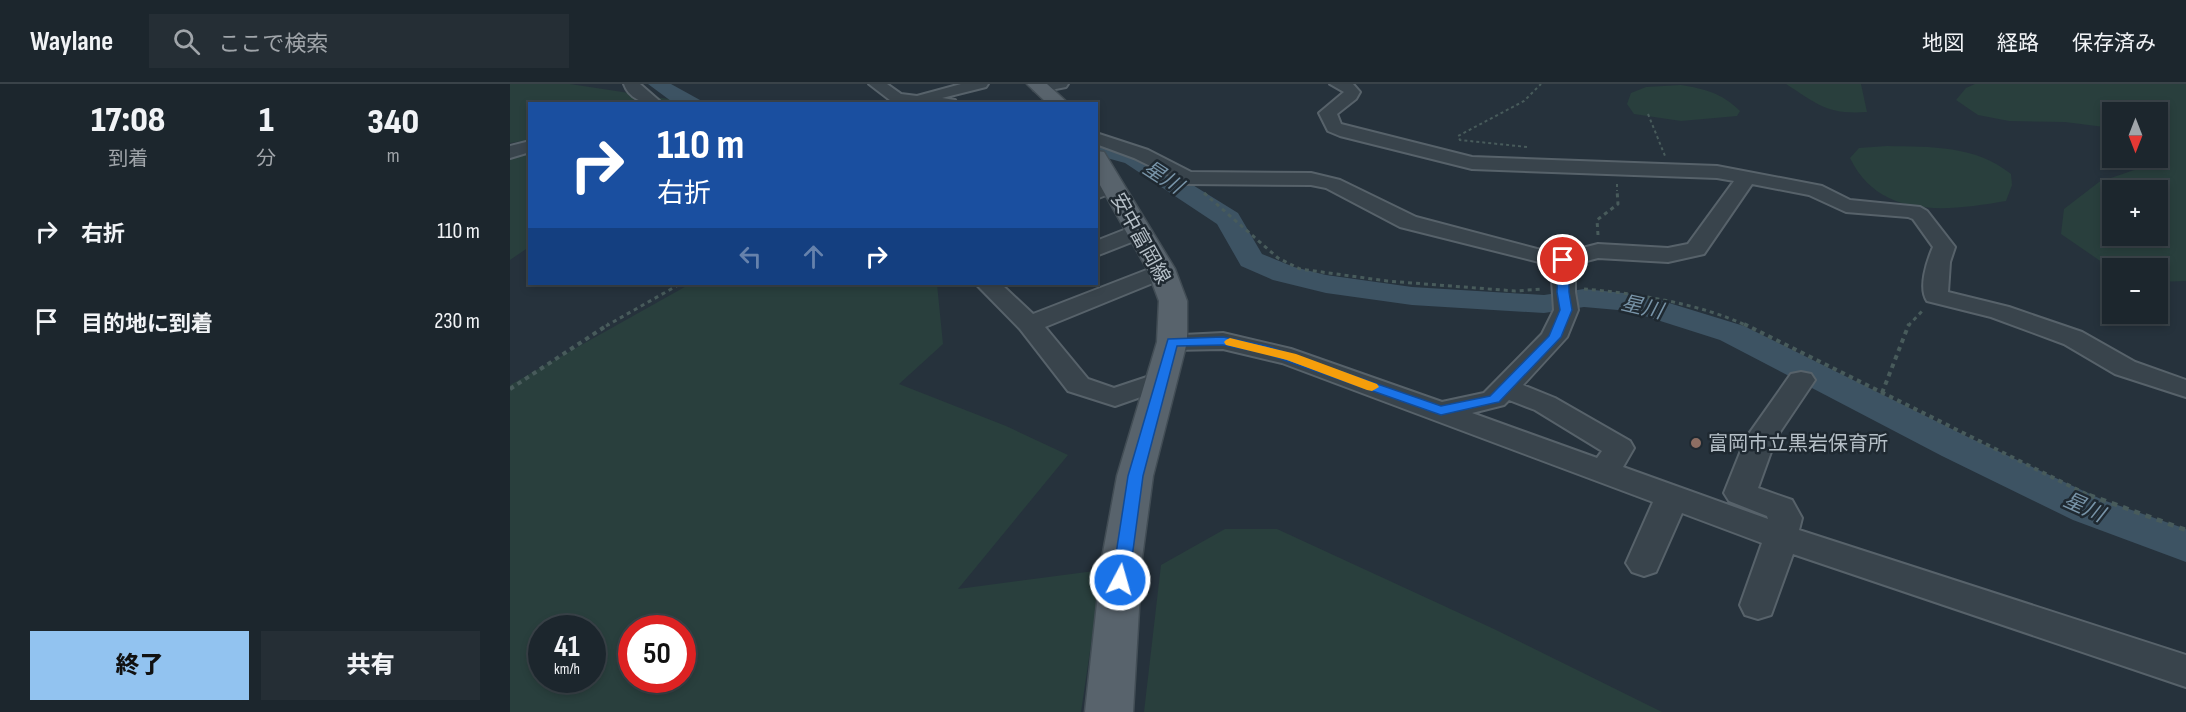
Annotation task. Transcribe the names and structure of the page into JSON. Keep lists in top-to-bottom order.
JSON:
{
  "streets": {
    "main road": ["安中富岡線"]
  },
  "water": ["星川"],
  "places": ["富岡市立黒岩保育所"],
  "north": "bottom",
  "page": {
    "header": "Waylane",
    "search": "ここで検索",
    "nav": ["地図", "経路", "保存済み"],
    "eta": [
      "17:08",
      "到着",
      "1",
      "分",
      "340",
      "m"
    ],
    "map_buttons": ["+", "−"],
    "turn": ["110 m", "右折"],
    "list": [
      {
        "name": "右折",
        "value": "110 m"
      },
      {
        "name": "目的地に到着",
        "value": "230 m"
      }
    ],
    "speed": "41 km/h",
    "limit": "50",
    "buttons": ["終了", "共有"]
  }
}
